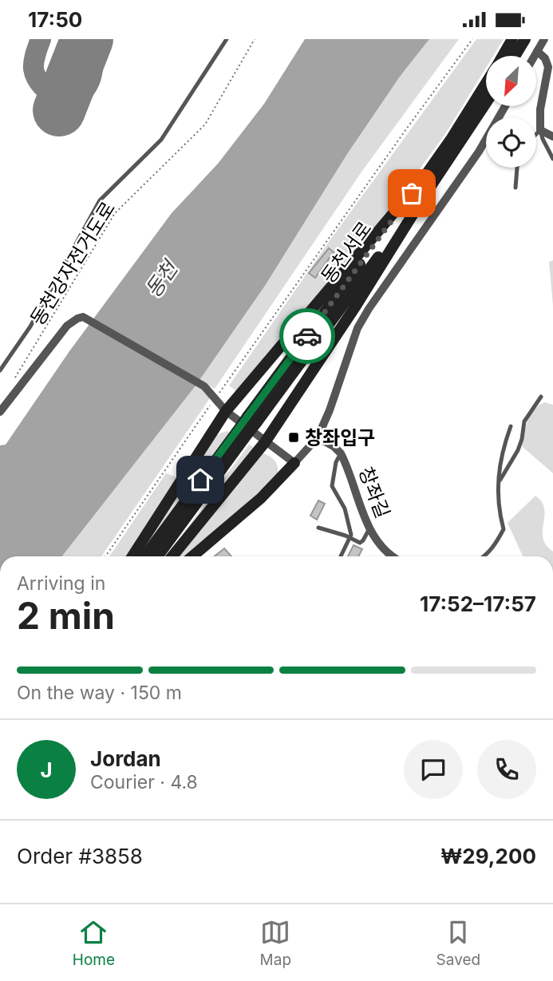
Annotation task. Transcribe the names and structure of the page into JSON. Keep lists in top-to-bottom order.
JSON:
{
  "streets": {
    "main road": ["동천서로"],
    "street": ["창좌길"],
    "path": ["동천강자전거도로"]
  },
  "water": ["동천"],
  "places": {
    "transit": ["창좌입구"]
  },
  "north": "bottom left",
  "page": {
    "status": "17:50",
    "heading": ["2 min", "Arriving in", "17:52–17:57"],
    "panel": [
      "Jordan",
      "Courier · 4.8",
      "Order #3858",
      "₩29,200"
    ],
    "bar": "On the way · 150 m",
    "round": "J",
    "tabs": ["Home", "Map", "Saved"]
  }
}
